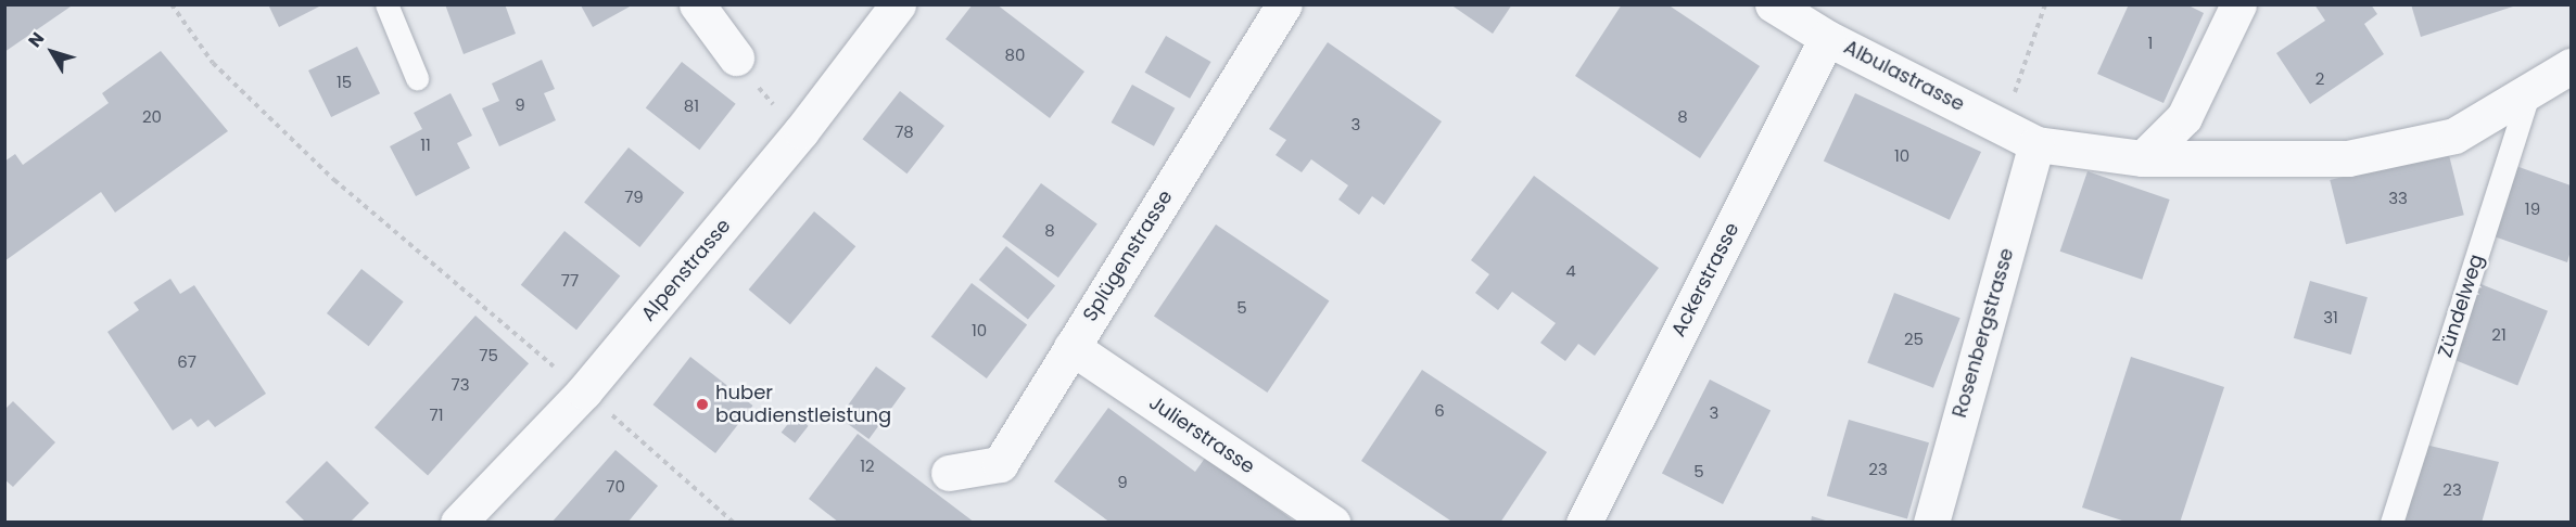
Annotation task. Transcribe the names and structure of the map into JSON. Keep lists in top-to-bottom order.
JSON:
{
  "streets": {
    "street": [
      "Albulastrasse",
      "Splügenstrasse",
      "Alpenstrasse",
      "Ackerstrasse",
      "Rosenbergstrasse",
      "Julierstrasse"
    ],
    "lane": ["Zündelweg"]
  },
  "crossings": [
    ["Albulastrasse", "Ackerstrasse"],
    ["Albulastrasse", "Rosenbergstrasse"],
    ["Splügenstrasse", "Julierstrasse"]
  ],
  "places": ["huber baudienstleistung"],
  "house_numbers": [
    "1",
    "80",
    "2",
    "15",
    "9",
    "81",
    "20",
    "8",
    "3",
    "78",
    "11",
    "10",
    "79",
    "33",
    "19",
    "8",
    "4",
    "77",
    "5",
    "31",
    "10",
    "21",
    "25",
    "75",
    "67",
    "73",
    "6",
    "3",
    "71",
    "12",
    "23",
    "5",
    "9",
    "70",
    "23"
  ],
  "north": "top left"
}
